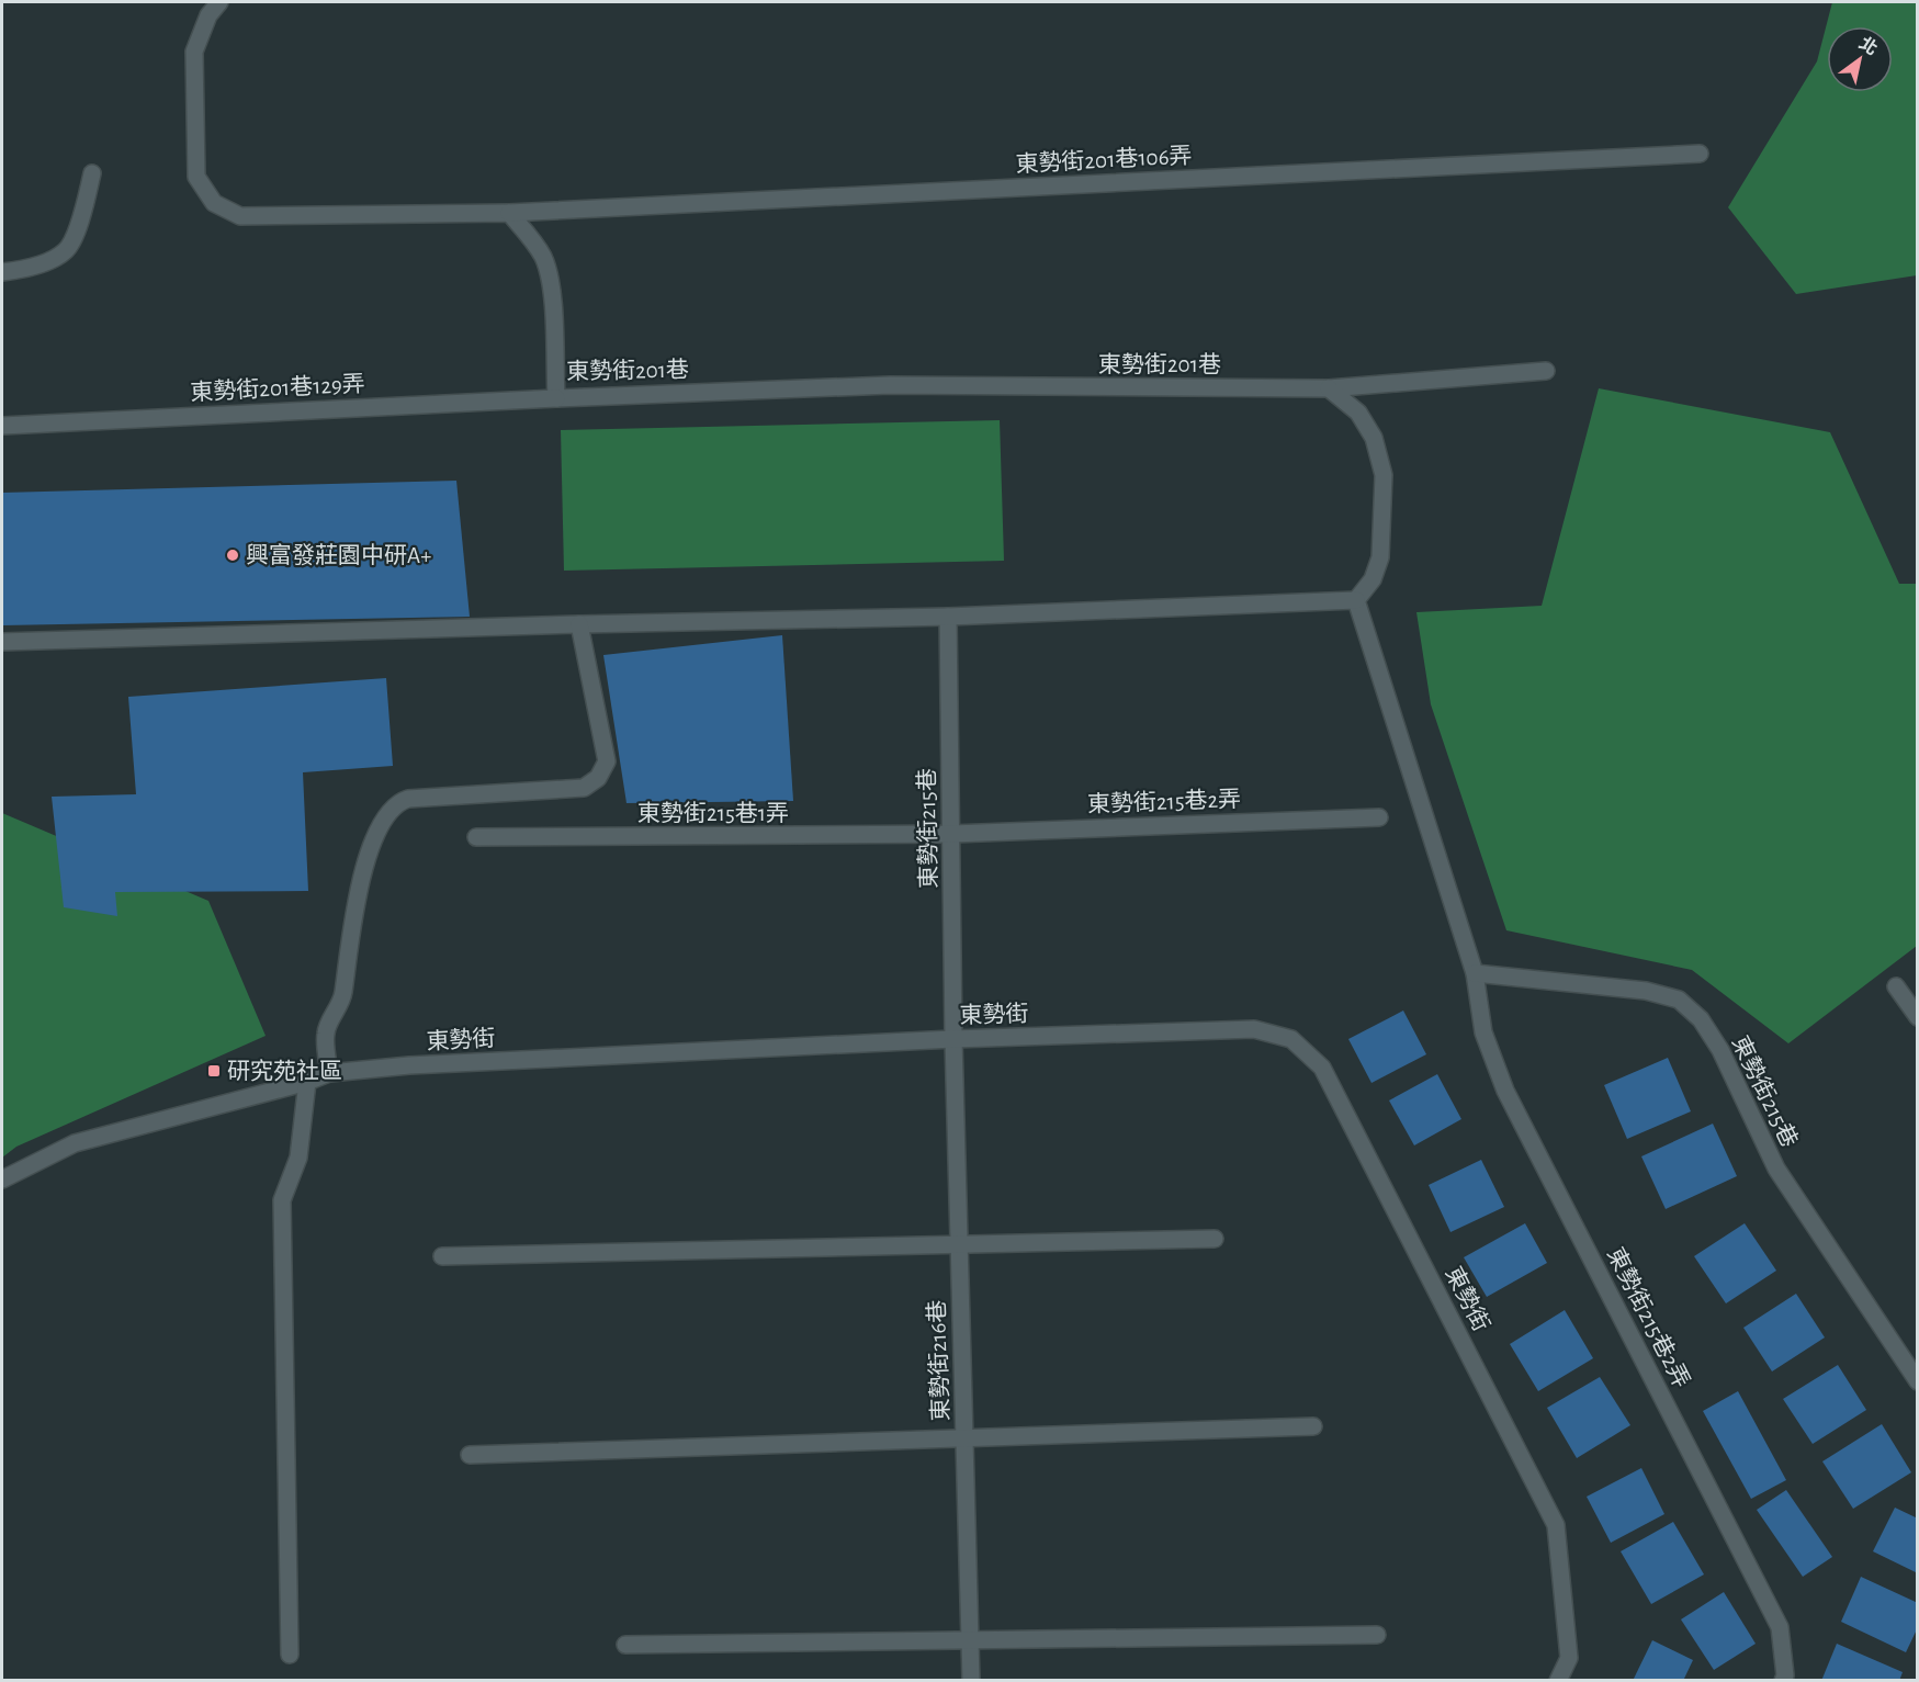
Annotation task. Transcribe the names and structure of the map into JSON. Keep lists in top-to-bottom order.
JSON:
{
  "streets": {
    "street": [
      "東勢街201巷106弄",
      "東勢街201巷",
      "東勢街201巷129弄",
      "東勢街215巷2弄",
      "東勢街215巷1弄",
      "東勢街215巷",
      "東勢街",
      "東勢街216巷"
    ]
  },
  "crossings": [
    ["東勢街201巷106弄", "東勢街201巷"],
    ["東勢街201巷", "東勢街201巷129弄"],
    ["東勢街215巷2弄", "東勢街215巷1弄"],
    ["東勢街215巷2弄", "東勢街215巷"],
    ["東勢街215巷1弄", "東勢街215巷"],
    ["東勢街215巷", "東勢街"],
    ["東勢街215巷", "東勢街216巷"],
    ["東勢街", "東勢街216巷"]
  ],
  "places": {
    "other": ["興富發莊園中研A+"],
    "transit": ["研究苑社區"]
  },
  "north": "top right"
}
